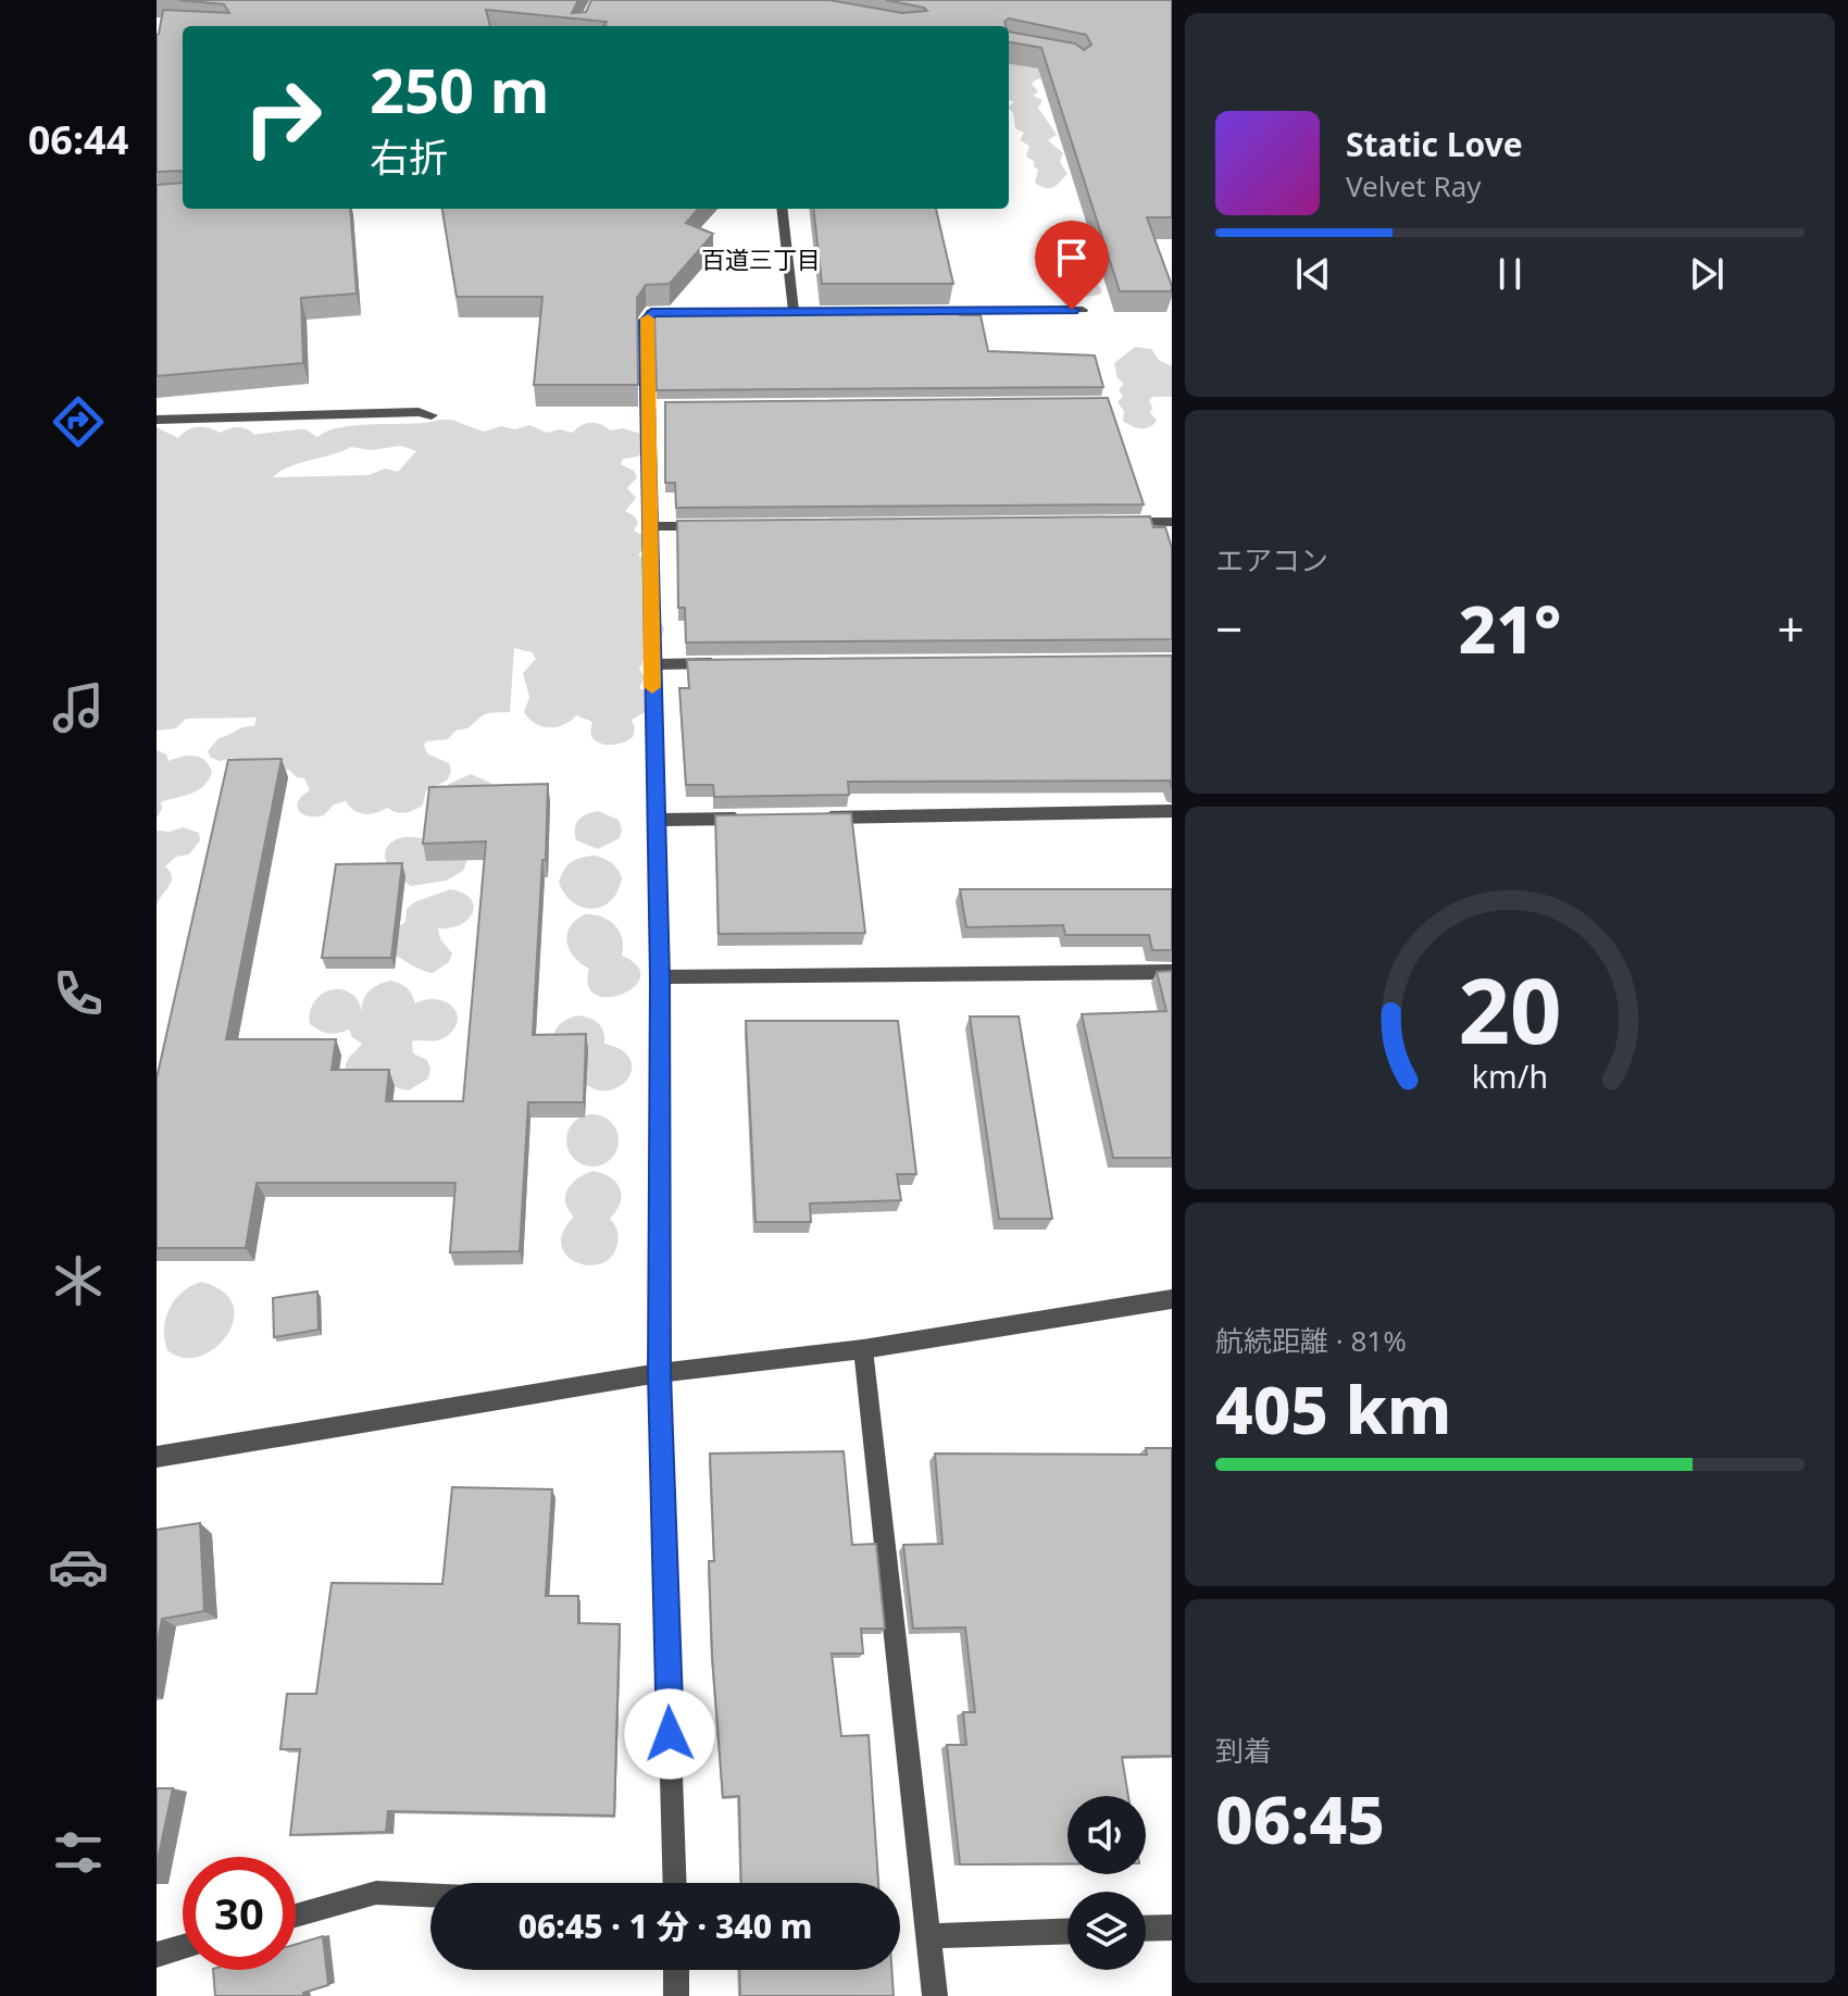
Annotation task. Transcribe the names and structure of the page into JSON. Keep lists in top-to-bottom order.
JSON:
{
  "districts": ["百道三丁目"],
  "page": {
    "tabs": "06:44",
    "turn": ["250 m", "右折"],
    "song": ["Static Love", "Velvet Ray"],
    "tile": [
      "エアコン",
      ["航続距離 · 81%", "405 km"],
      ["到着", "06:45"]
    ],
    "heat": ["−", "21°", "+"],
    "limit": "30",
    "trip": "06:45 · 1 分 · 340 m",
    "gauge": ["20", "km/h"]
  }
}
